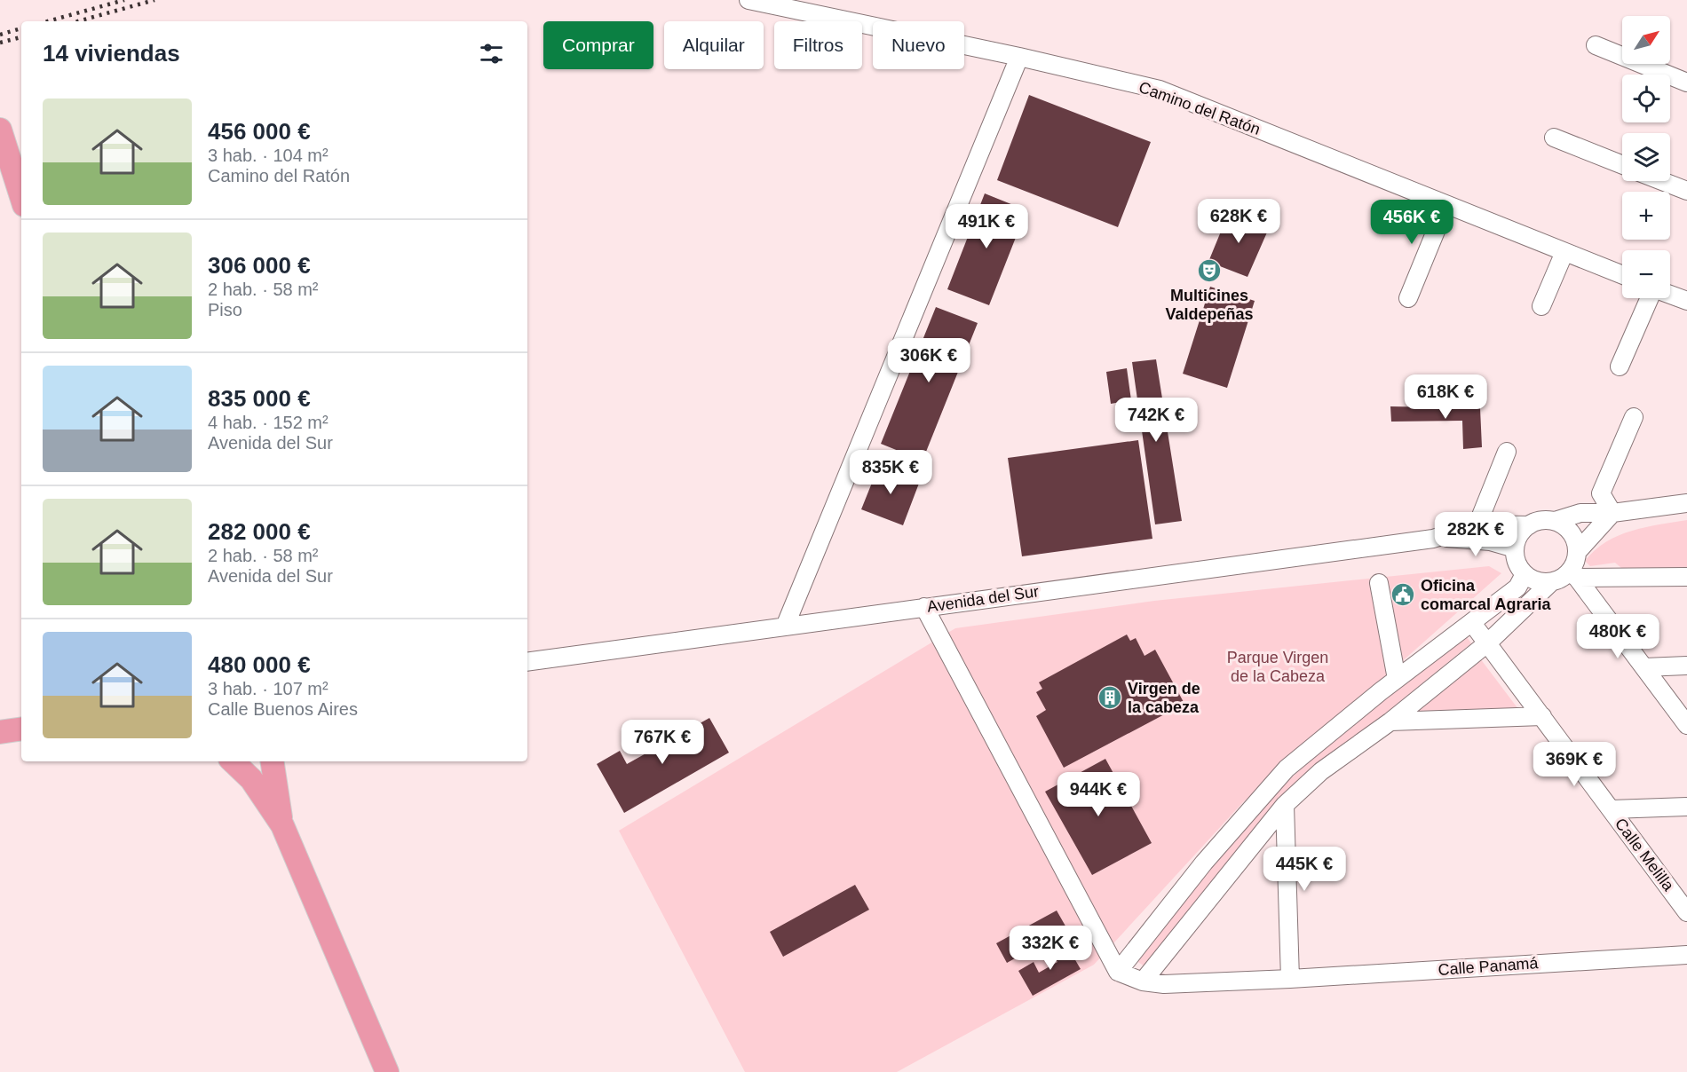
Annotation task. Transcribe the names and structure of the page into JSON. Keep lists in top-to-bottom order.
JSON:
{
  "streets": {
    "street": [
      "Camino del Ratón",
      "Avenida del Sur",
      "Calle Melilla",
      "Calle Panamá"
    ]
  },
  "parks": ["Parque Virgen de la Cabeza"],
  "places": {
    "theatre": ["Multicines Valdepeñas"],
    "public building": ["Oficina comarcal Agraria"],
    "building": ["Virgen de la cabeza"]
  },
  "north": "top right",
  "page": {
    "map_buttons": ["+", "−"],
    "chip": [
      "Comprar",
      "Alquilar",
      "Filtros",
      "Nuevo"
    ],
    "heading": "14 viviendas",
    "list": [
      {
        "name": "456 000 €",
        "note": "3 hab. · 104 m² · Camino del Ratón"
      },
      {
        "name": "306 000 €",
        "note": "2 hab. · 58 m² · Piso"
      },
      {
        "name": "835 000 €",
        "note": "4 hab. · 152 m² · Avenida del Sur"
      },
      {
        "name": "282 000 €",
        "note": "2 hab. · 58 m² · Avenida del Sur"
      },
      {
        "name": "480 000 €",
        "note": "3 hab. · 107 m² · Calle Buenos Aires"
      }
    ],
    "price": [
      "628K €",
      "456K €",
      "491K €",
      "306K €",
      "618K €",
      "742K €",
      "835K €",
      "282K €",
      "480K €",
      "767K €",
      "369K €",
      "944K €",
      "445K €",
      "332K €"
    ]
  }
}
